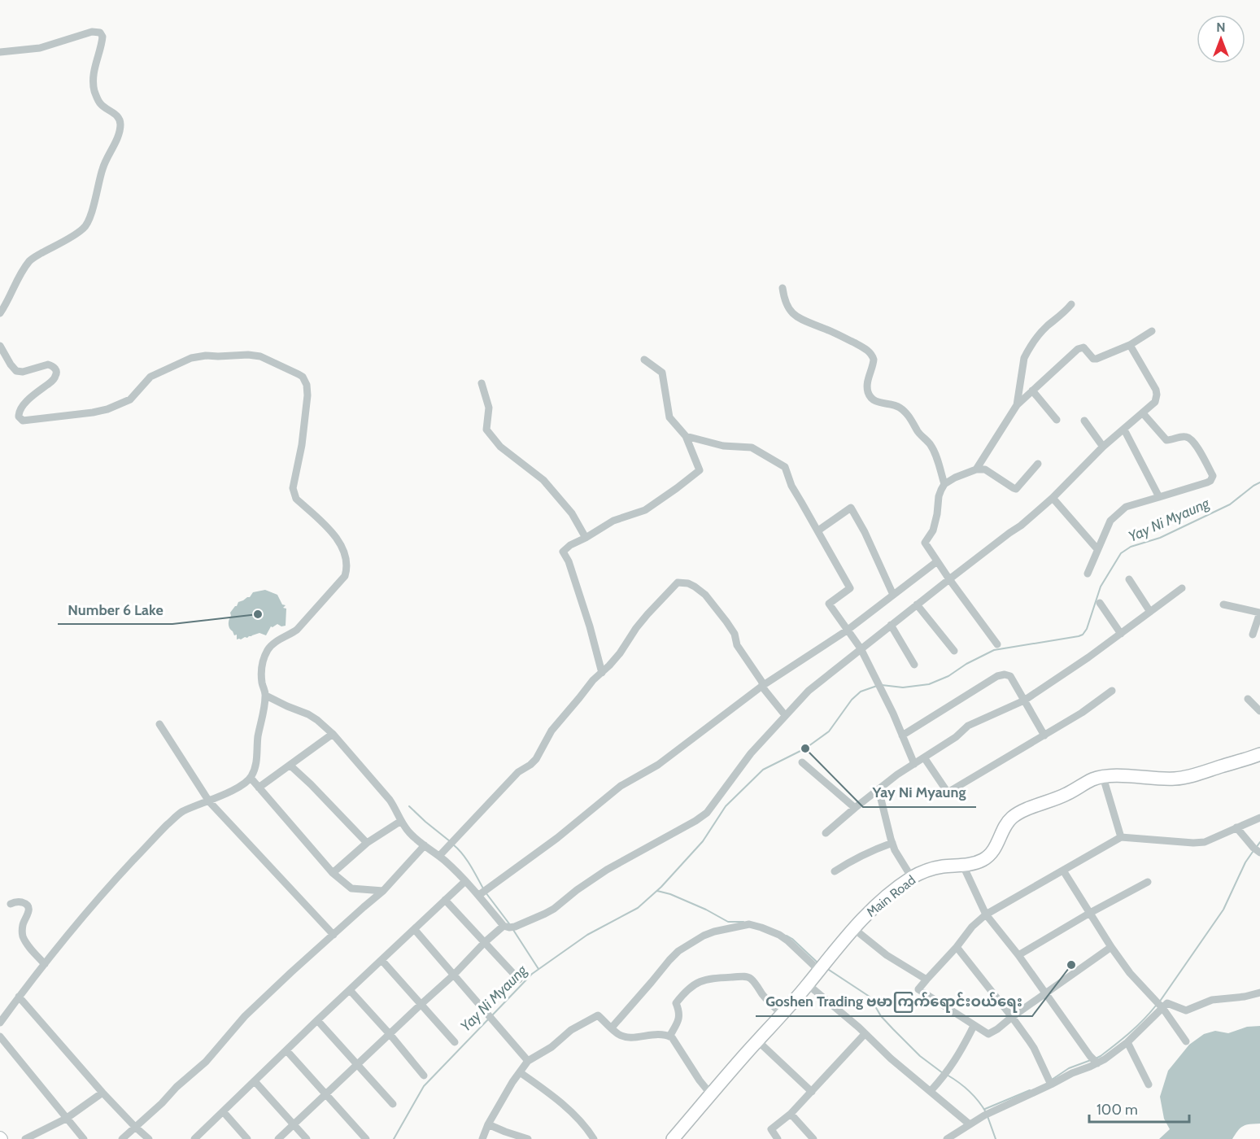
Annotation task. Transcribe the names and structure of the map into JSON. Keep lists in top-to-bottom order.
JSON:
{
  "streets": {
    "main road": ["Main Road"]
  },
  "water": ["Yay Ni Myaung"],
  "places": ["Number 6 Lake", "Yay Ni Myaung", "Goshen Trading ဗမာကြက်ရောင်းဝယ်ရေး"],
  "scale_bar": "100 m",
  "north": "top"
}
